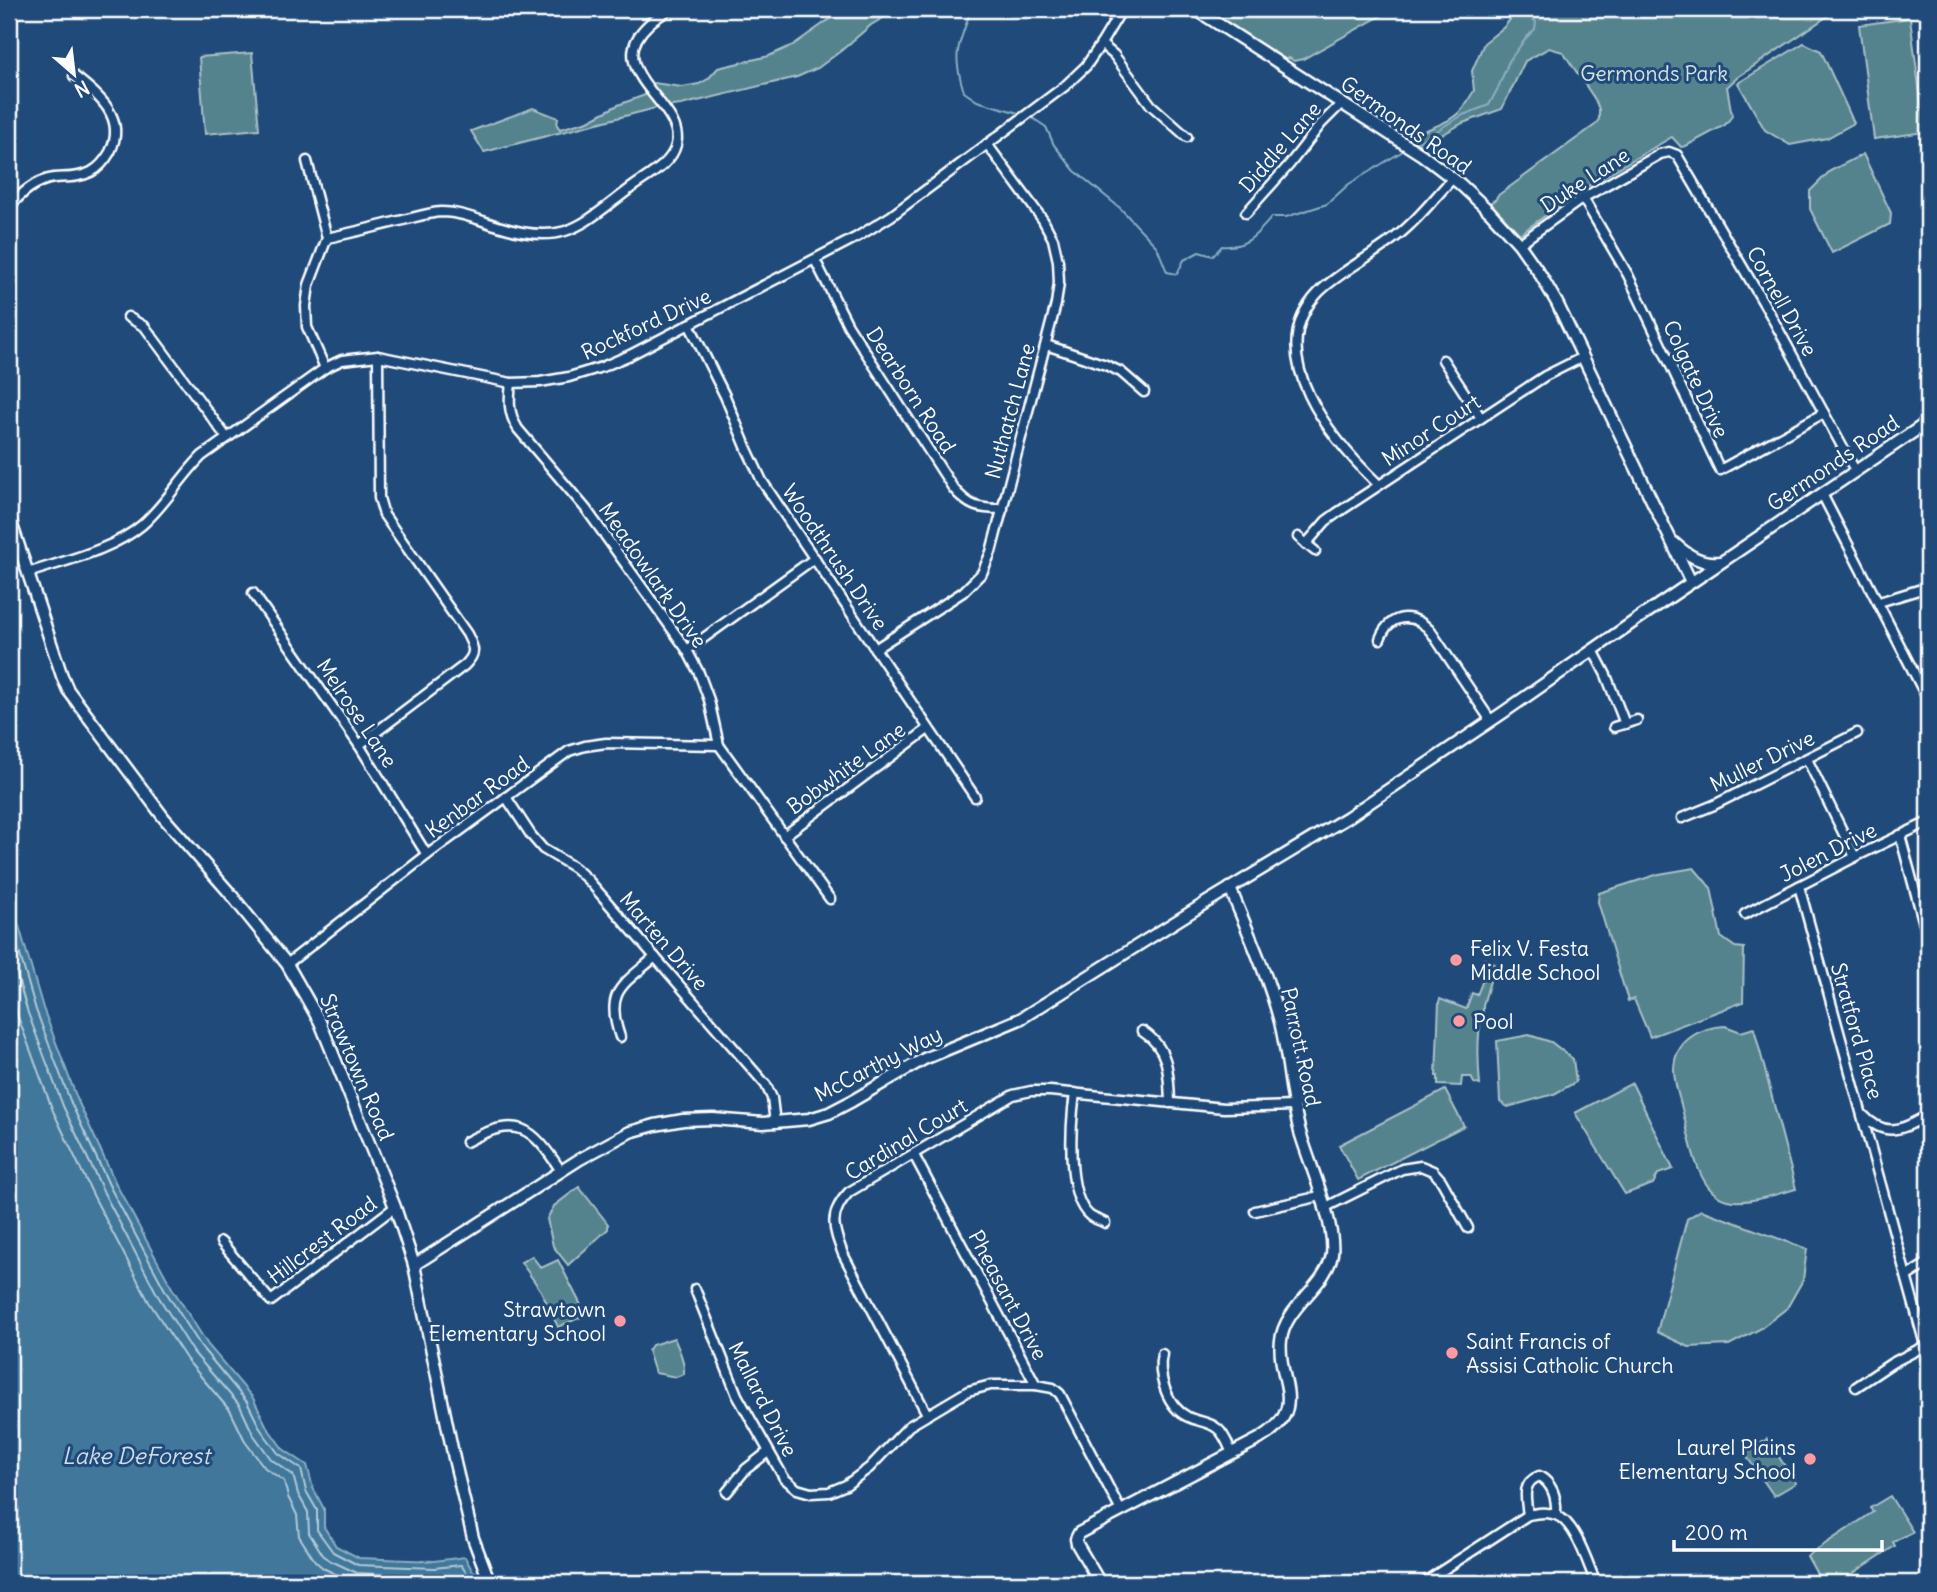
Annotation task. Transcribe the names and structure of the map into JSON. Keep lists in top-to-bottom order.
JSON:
{
  "streets": {
    "street": [
      "Germonds Road",
      "Diddle Lane",
      "Duke Lane",
      "Cornell Drive",
      "Rockford Drive",
      "Colgate Drive",
      "Dearborn Road",
      "Nuthatch Lane",
      "Minor Court",
      "Woodthrush Drive",
      "Meadowlark Drive",
      "Melrose Lane",
      "Muller Drive",
      "Bobwhite Lane",
      "Kenbar Road",
      "Jolen Drive",
      "Marten Drive",
      "Stratford Place",
      "Parrott Road",
      "McCarthy Way",
      "Strawtown Road",
      "Cardinal Court",
      "Hillcrest Road",
      "Pheasant Drive",
      "Mallard Drive"
    ]
  },
  "crossings": [
    ["Germonds Road", "Diddle Lane"],
    ["Germonds Road", "Duke Lane"],
    ["Germonds Road", "Cornell Drive"],
    ["Germonds Road", "Minor Court"],
    ["Duke Lane", "Cornell Drive"],
    ["Duke Lane", "Colgate Drive"],
    ["Cornell Drive", "Colgate Drive"],
    ["Rockford Drive", "Dearborn Road"],
    ["Rockford Drive", "Nuthatch Lane"],
    ["Rockford Drive", "Woodthrush Drive"],
    ["Rockford Drive", "Meadowlark Drive"],
    ["Rockford Drive", "Strawtown Road"],
    ["Dearborn Road", "Nuthatch Lane"],
    ["Nuthatch Lane", "Woodthrush Drive"],
    ["Woodthrush Drive", "Bobwhite Lane"],
    ["Meadowlark Drive", "Bobwhite Lane"],
    ["Meadowlark Drive", "Kenbar Road"],
    ["Melrose Lane", "Kenbar Road"],
    ["Kenbar Road", "Marten Drive"],
    ["Kenbar Road", "Strawtown Road"],
    ["Jolen Drive", "Stratford Place"],
    ["Marten Drive", "McCarthy Way"],
    ["Parrott Road", "McCarthy Way"],
    ["Parrott Road", "Cardinal Court"],
    ["Parrott Road", "Pheasant Drive"],
    ["McCarthy Way", "Strawtown Road"],
    ["Strawtown Road", "Hillcrest Road"],
    ["Cardinal Court", "Pheasant Drive"],
    ["Cardinal Court", "Mallard Drive"]
  ],
  "water": ["Lake DeForest"],
  "parks": ["Germonds Park"],
  "places": [
    "Felix V. Festa Middle School",
    "Pool",
    "Strawtown Elementary School",
    "Saint Francis of Assisi Catholic Church",
    "Laurel Plains Elementary School"
  ],
  "scale_bar": "200 m",
  "north": "bottom right"
}
